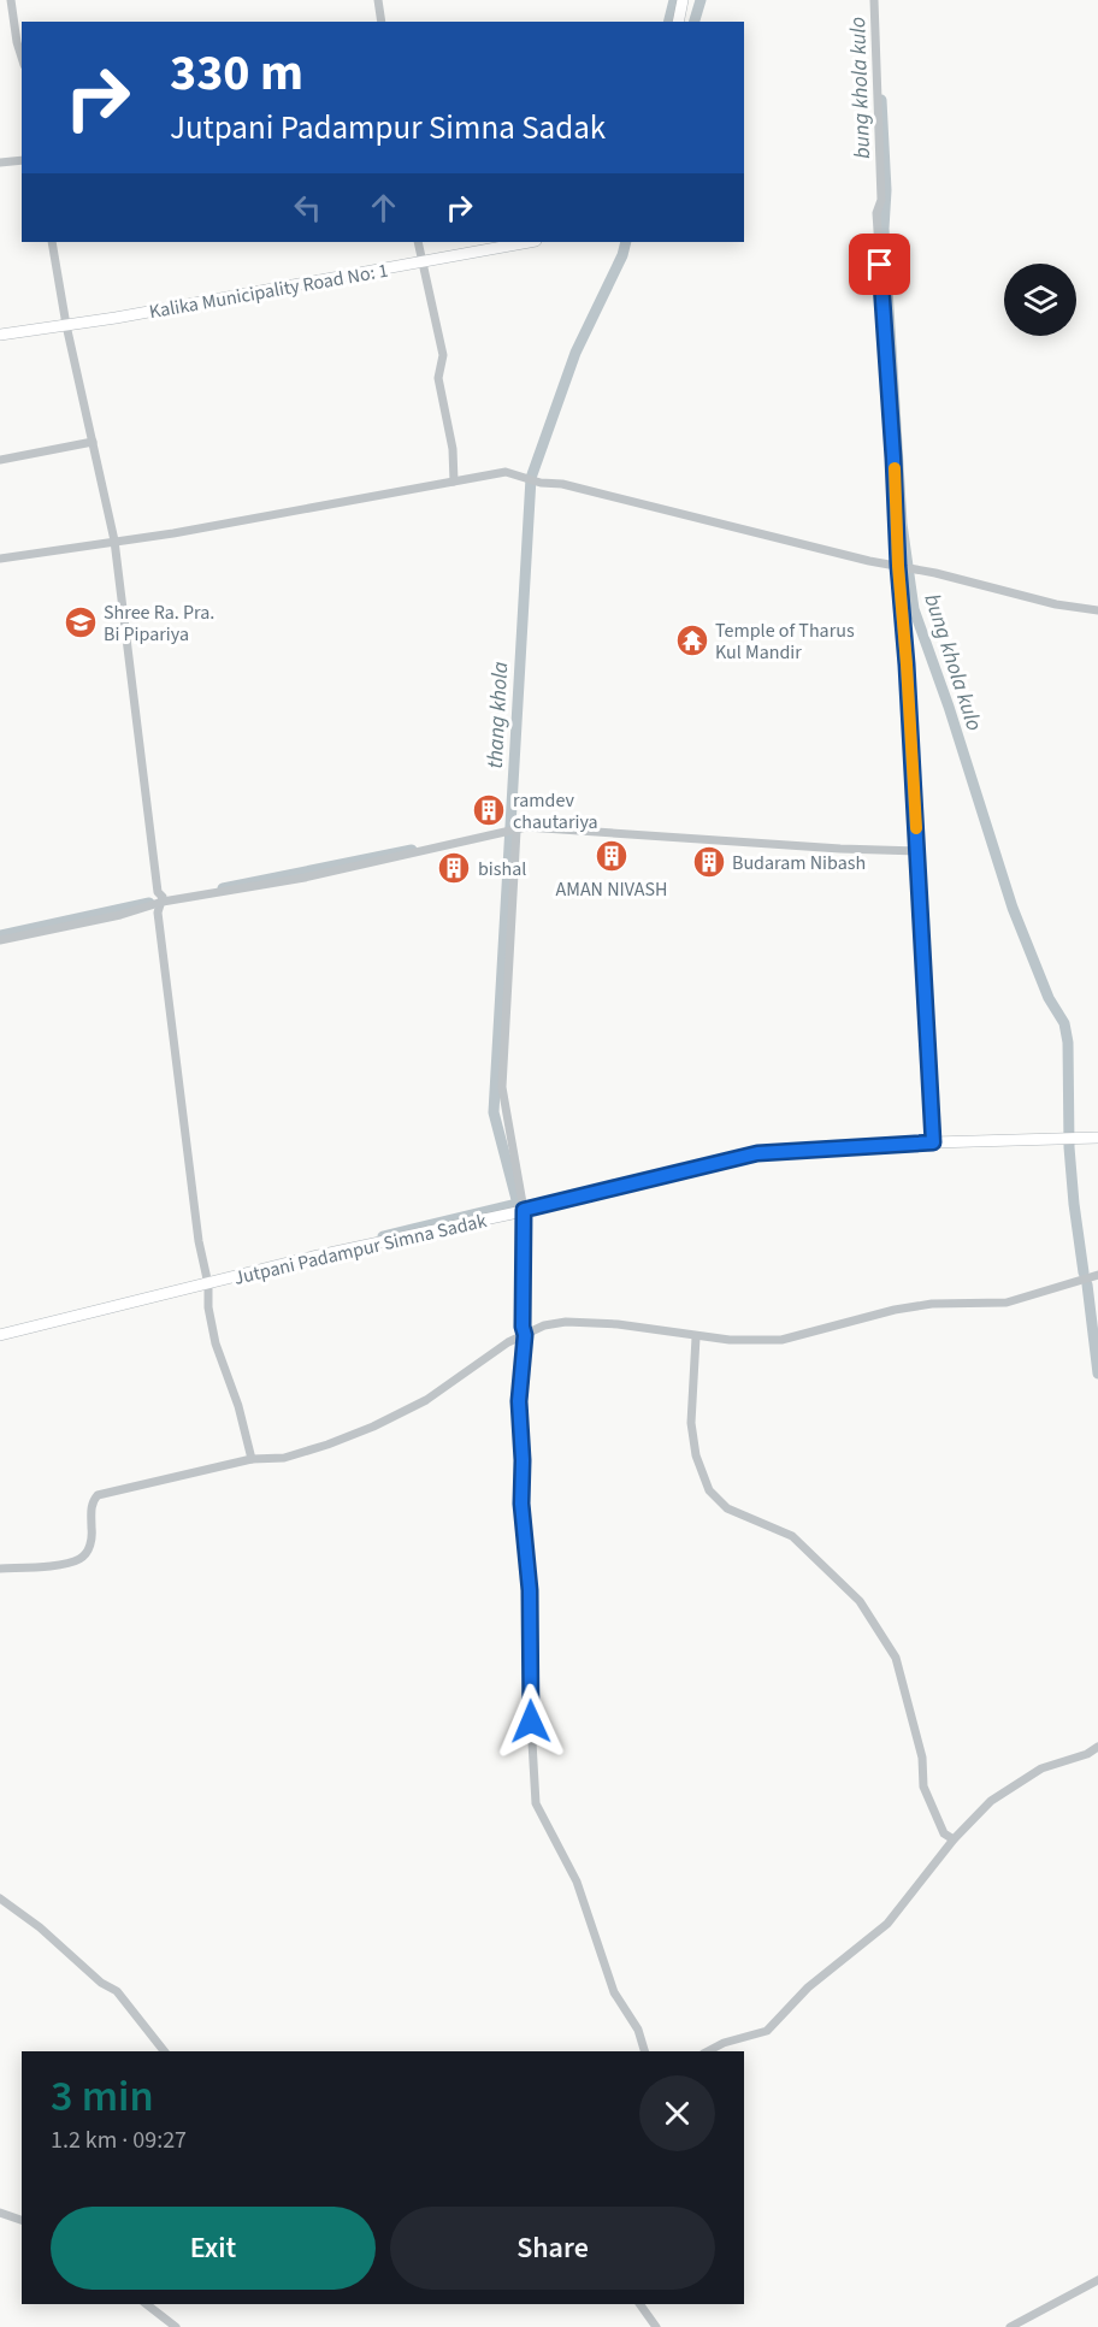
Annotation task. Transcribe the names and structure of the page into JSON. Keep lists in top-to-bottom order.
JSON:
{
  "streets": {
    "street": ["Kalika Municipality Road No: 1", "Jutpani Padampur Simna Sadak"]
  },
  "water": ["bung khola kulo", "thang khola"],
  "places": {
    "school or university": ["Shree Ra. Pra. Bi Pipariya"],
    "temple": ["Temple of Tharus Kul Mandir"],
    "building": [
      "ramdev chautariya",
      "AMAN NIVASH",
      "Budaram Nibash",
      "bishal"
    ]
  },
  "page": {
    "turn": ["330 m", "Jutpani Padampur Simna Sadak"],
    "heading": ["3 min", "1.2 km · 09:27"],
    "buttons": ["Exit", "Share"]
  }
}
